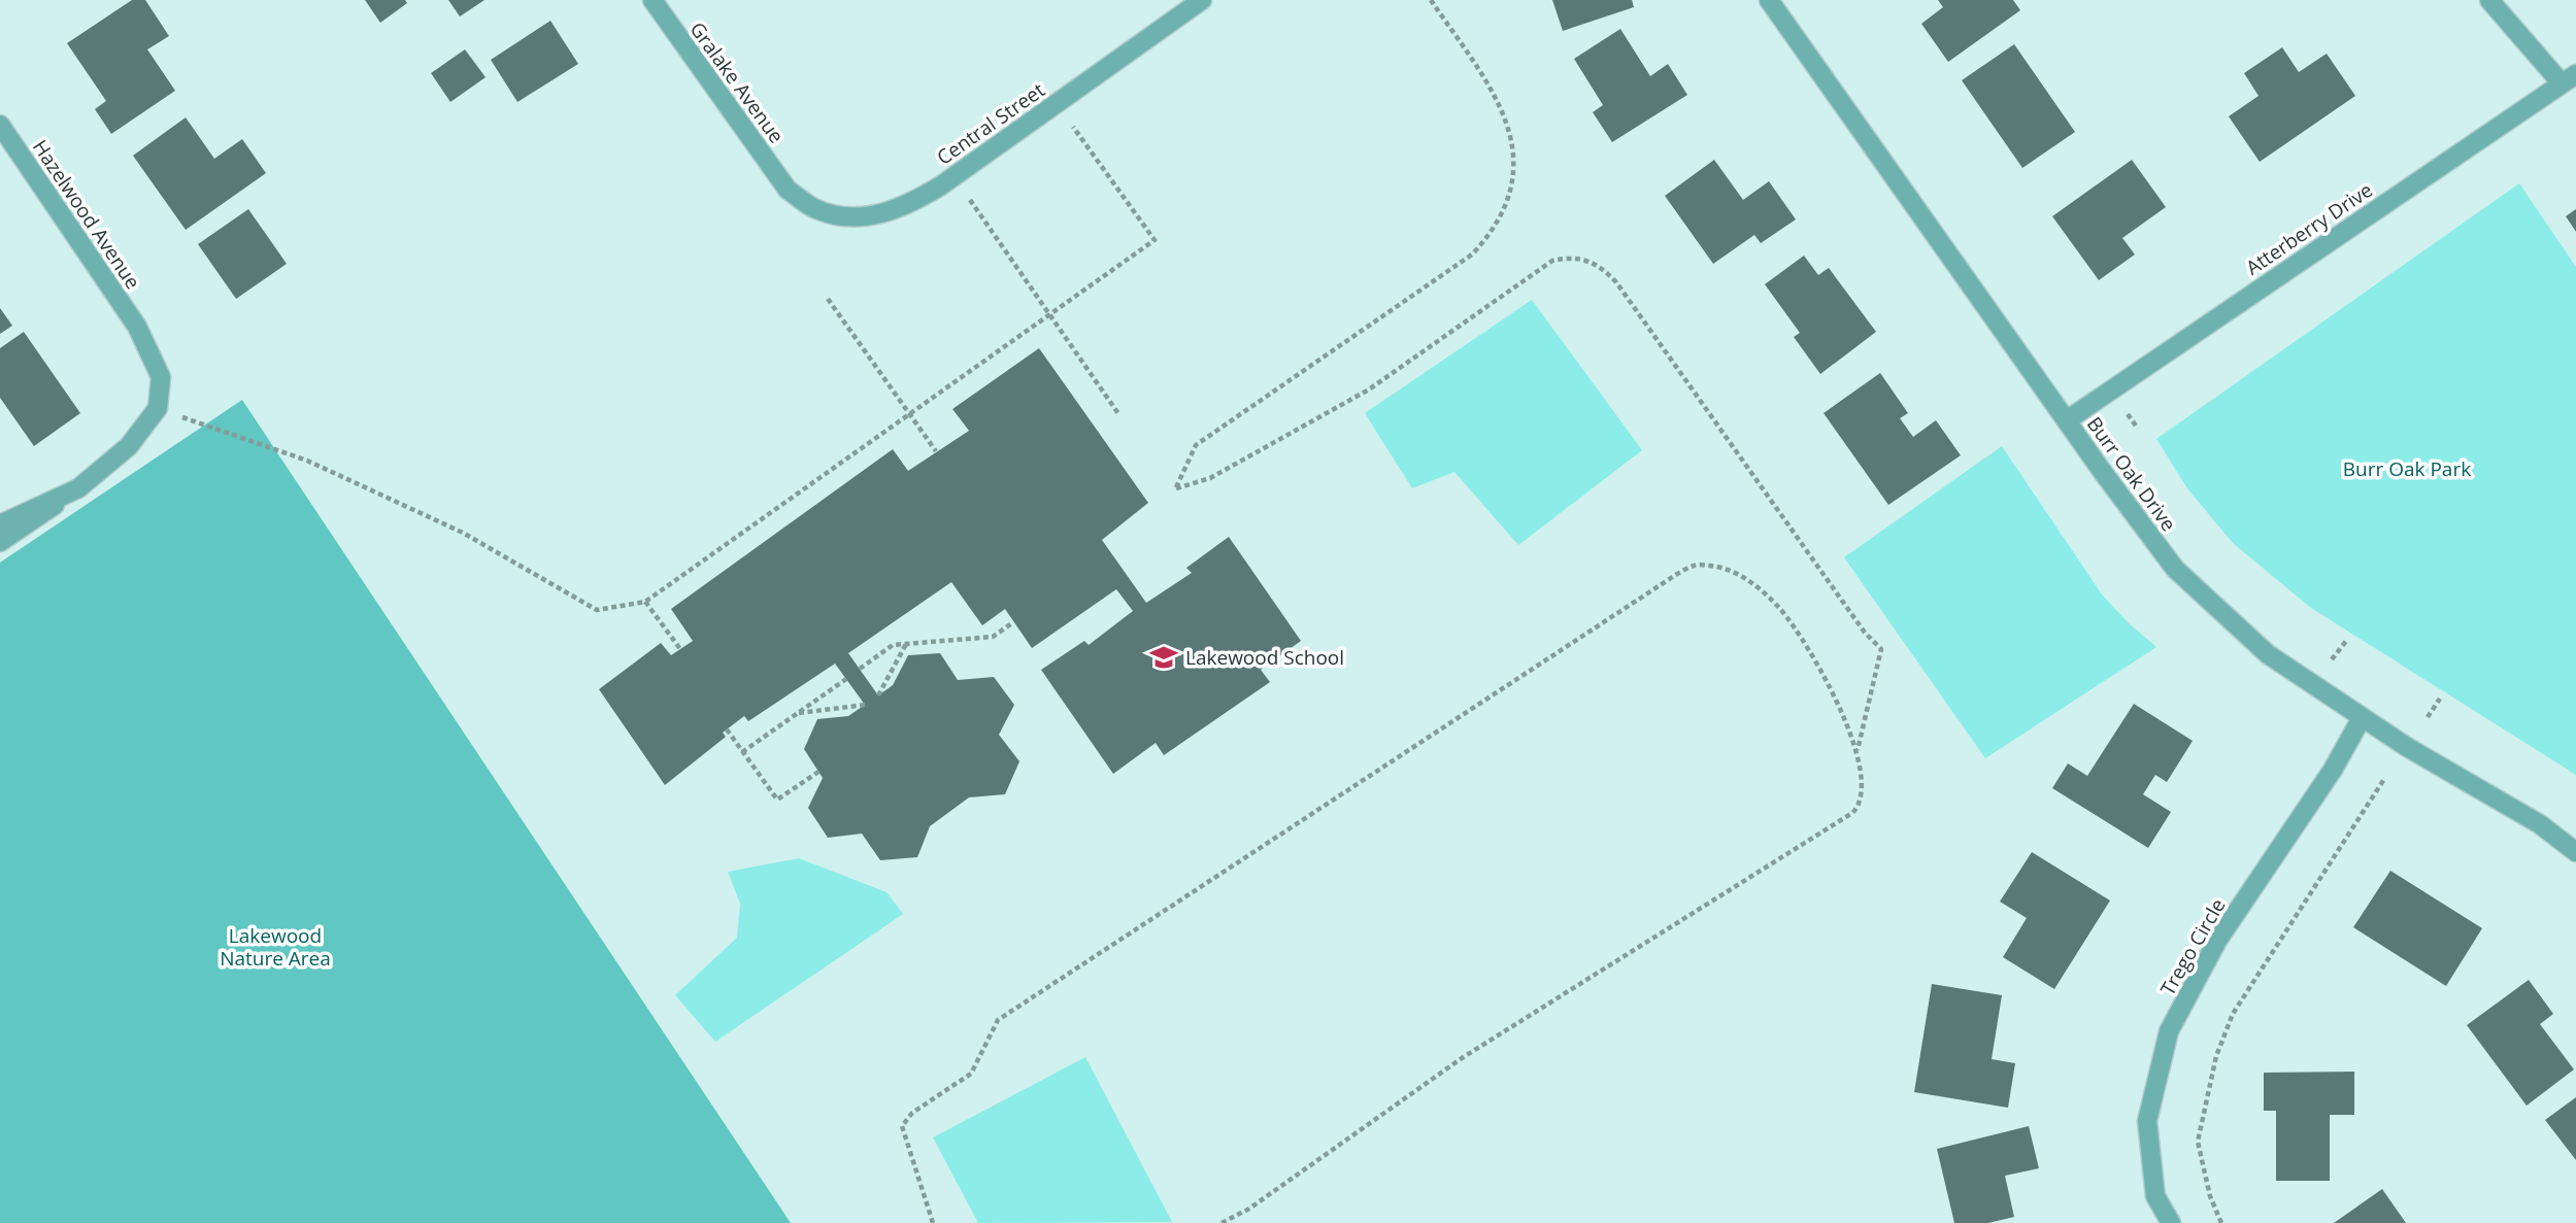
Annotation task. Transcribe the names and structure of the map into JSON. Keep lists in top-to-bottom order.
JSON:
{
  "streets": {
    "street": [
      "Gralake Avenue",
      "Central Street",
      "Hazelwood Avenue",
      "Atterberry Drive",
      "Burr Oak Drive",
      "Trego Circle"
    ]
  },
  "crossings": [
    ["Gralake Avenue", "Central Street"],
    ["Atterberry Drive", "Burr Oak Drive"],
    ["Burr Oak Drive", "Trego Circle"]
  ],
  "parks": ["Burr Oak Park", "Lakewood Nature Area"],
  "places": {
    "school or university": ["Lakewood School"]
  }
}
